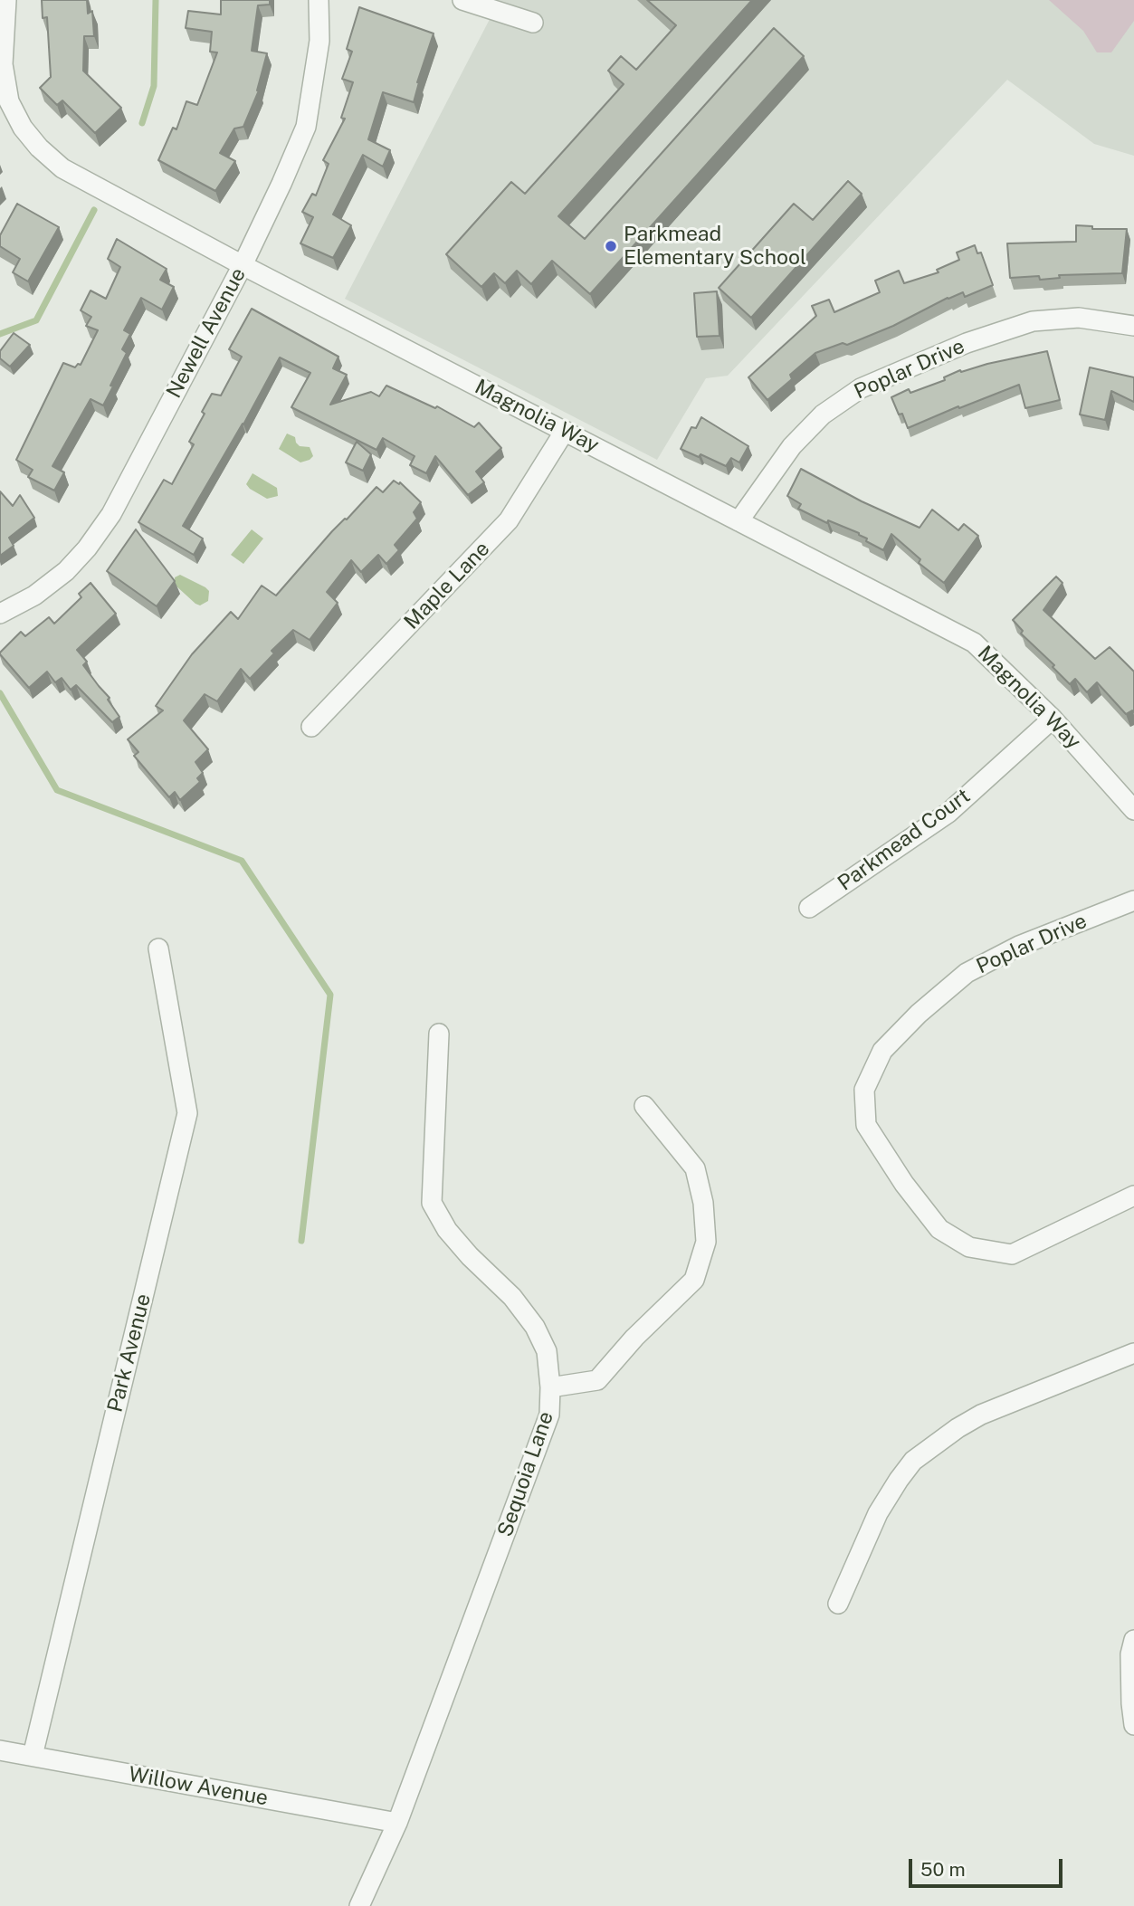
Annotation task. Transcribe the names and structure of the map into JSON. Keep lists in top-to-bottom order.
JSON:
{
  "streets": {
    "street": [
      "Newell Avenue",
      "Poplar Drive",
      "Magnolia Way",
      "Maple Lane",
      "Parkmead Court",
      "Park Avenue",
      "Sequoia Lane",
      "Willow Avenue"
    ]
  },
  "crossings": [
    ["Newell Avenue", "Magnolia Way"],
    ["Poplar Drive", "Magnolia Way"],
    ["Magnolia Way", "Maple Lane"],
    ["Magnolia Way", "Parkmead Court"],
    ["Park Avenue", "Willow Avenue"],
    ["Sequoia Lane", "Willow Avenue"]
  ],
  "places": ["Parkmead Elementary School"],
  "scale_bar": "50 m"
}
